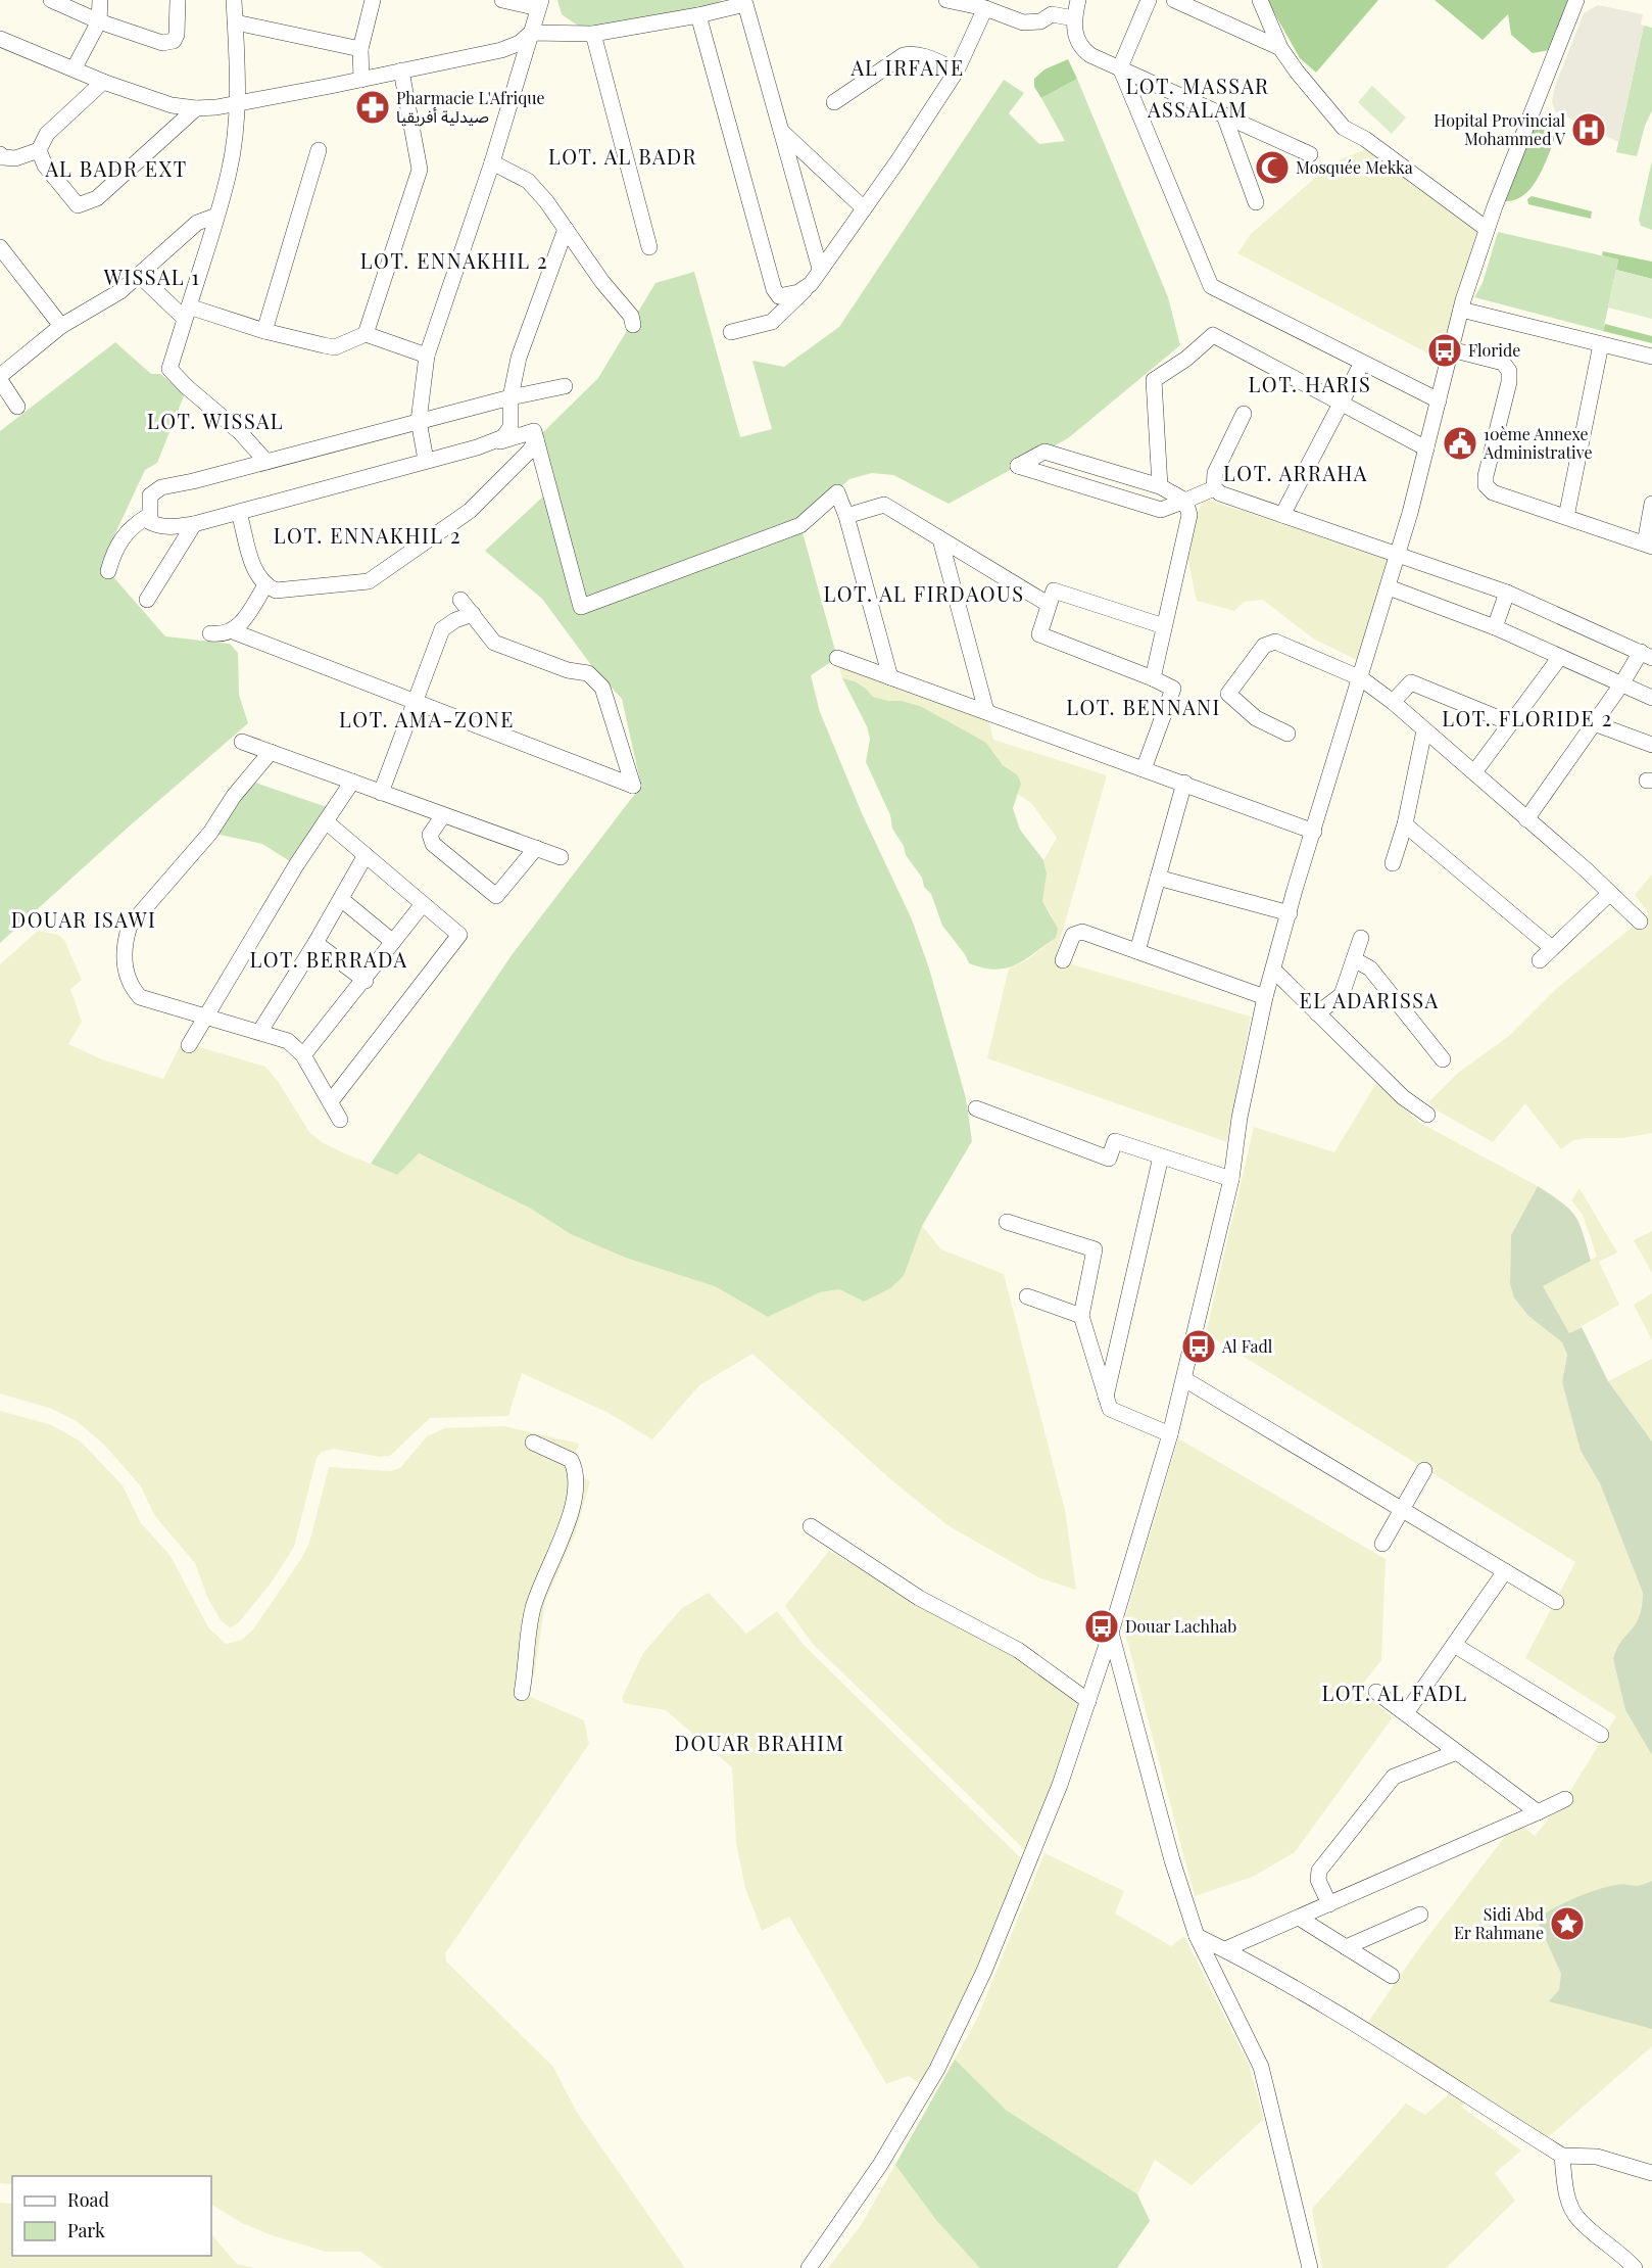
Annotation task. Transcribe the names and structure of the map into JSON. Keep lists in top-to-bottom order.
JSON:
{
  "districts": [
    "AL IRFANE",
    "LOT. MASSAR ASSALAM",
    "LOT. AL BADR",
    "AL BADR EXT",
    "LOT. ENNAKHIL 2",
    "WISSAL 1",
    "LOT. HARIS",
    "LOT. WISSAL",
    "LOT. ARRAHA",
    "LOT. ENNAKHIL 2",
    "LOT. AL FIRDAOUS",
    "LOT. BENNANI",
    "LOT. FLORIDE 2",
    "LOT. AMA-ZONE",
    "DOUAR ISAWI",
    "LOT. BERRADA",
    "EL ADARISSA",
    "LOT. AL FADL",
    "DOUAR BRAHIM"
  ],
  "places": {
    "pharmacy": ["Pharmacie L'Afrique صيدلية أفريقيا"],
    "hospital": ["Hopital Provincial Mohammed V"],
    "mosque": ["Mosquée Mekka"],
    "bus stop": ["Floride", "Al Fadl", "Douar Lachhab"],
    "public building": ["10ème Annexe Administrative"],
    "place": ["Sidi Abd Er Rahmane"]
  },
  "legend": ["Road", "Park"]
}
